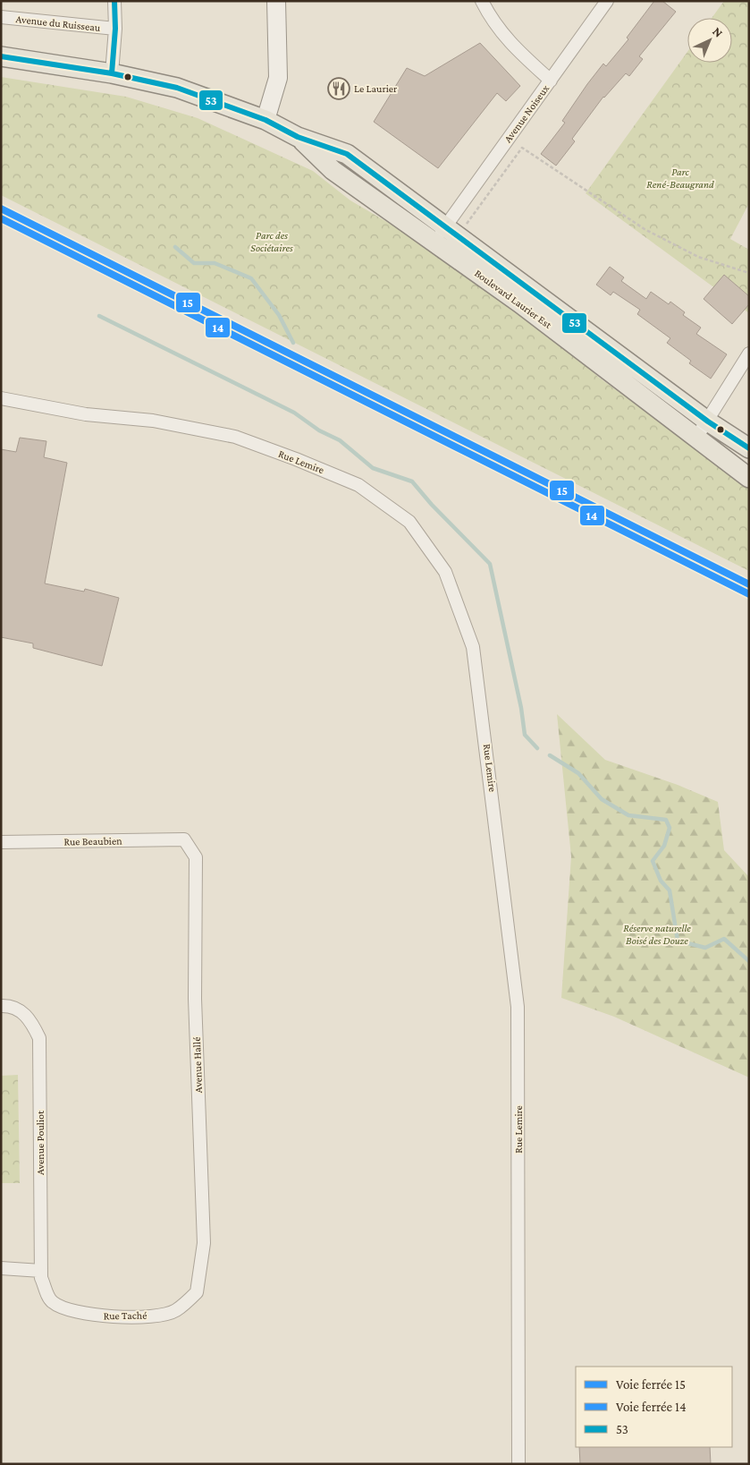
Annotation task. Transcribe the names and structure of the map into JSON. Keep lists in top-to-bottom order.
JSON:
{
  "streets": {
    "main road": ["Boulevard Laurier Est"],
    "street": [
      "Avenue du Ruisseau",
      "Avenue Noiseux",
      "Rue Lemire",
      "Rue Beaubien",
      "Avenue Hallé",
      "Avenue Pouliot",
      "Rue Taché"
    ]
  },
  "crossings": [
    ["Avenue Noiseux", "Boulevard Laurier Est"],
    ["Rue Beaubien", "Avenue Hallé"],
    ["Avenue Hallé", "Rue Taché"],
    ["Avenue Pouliot", "Rue Taché"]
  ],
  "parks": ["Parc René-Beaugrand", "Parc des Sociétaires", "Réserve naturelle Boisé des Douze"],
  "places": {
    "restaurant": ["Le Laurier"]
  },
  "lines": ["transit line 53", "rail line 15", "rail line 14"],
  "legend": ["Voie ferrée 15", "Voie ferrée 14", "53"],
  "north": "top right"
}
